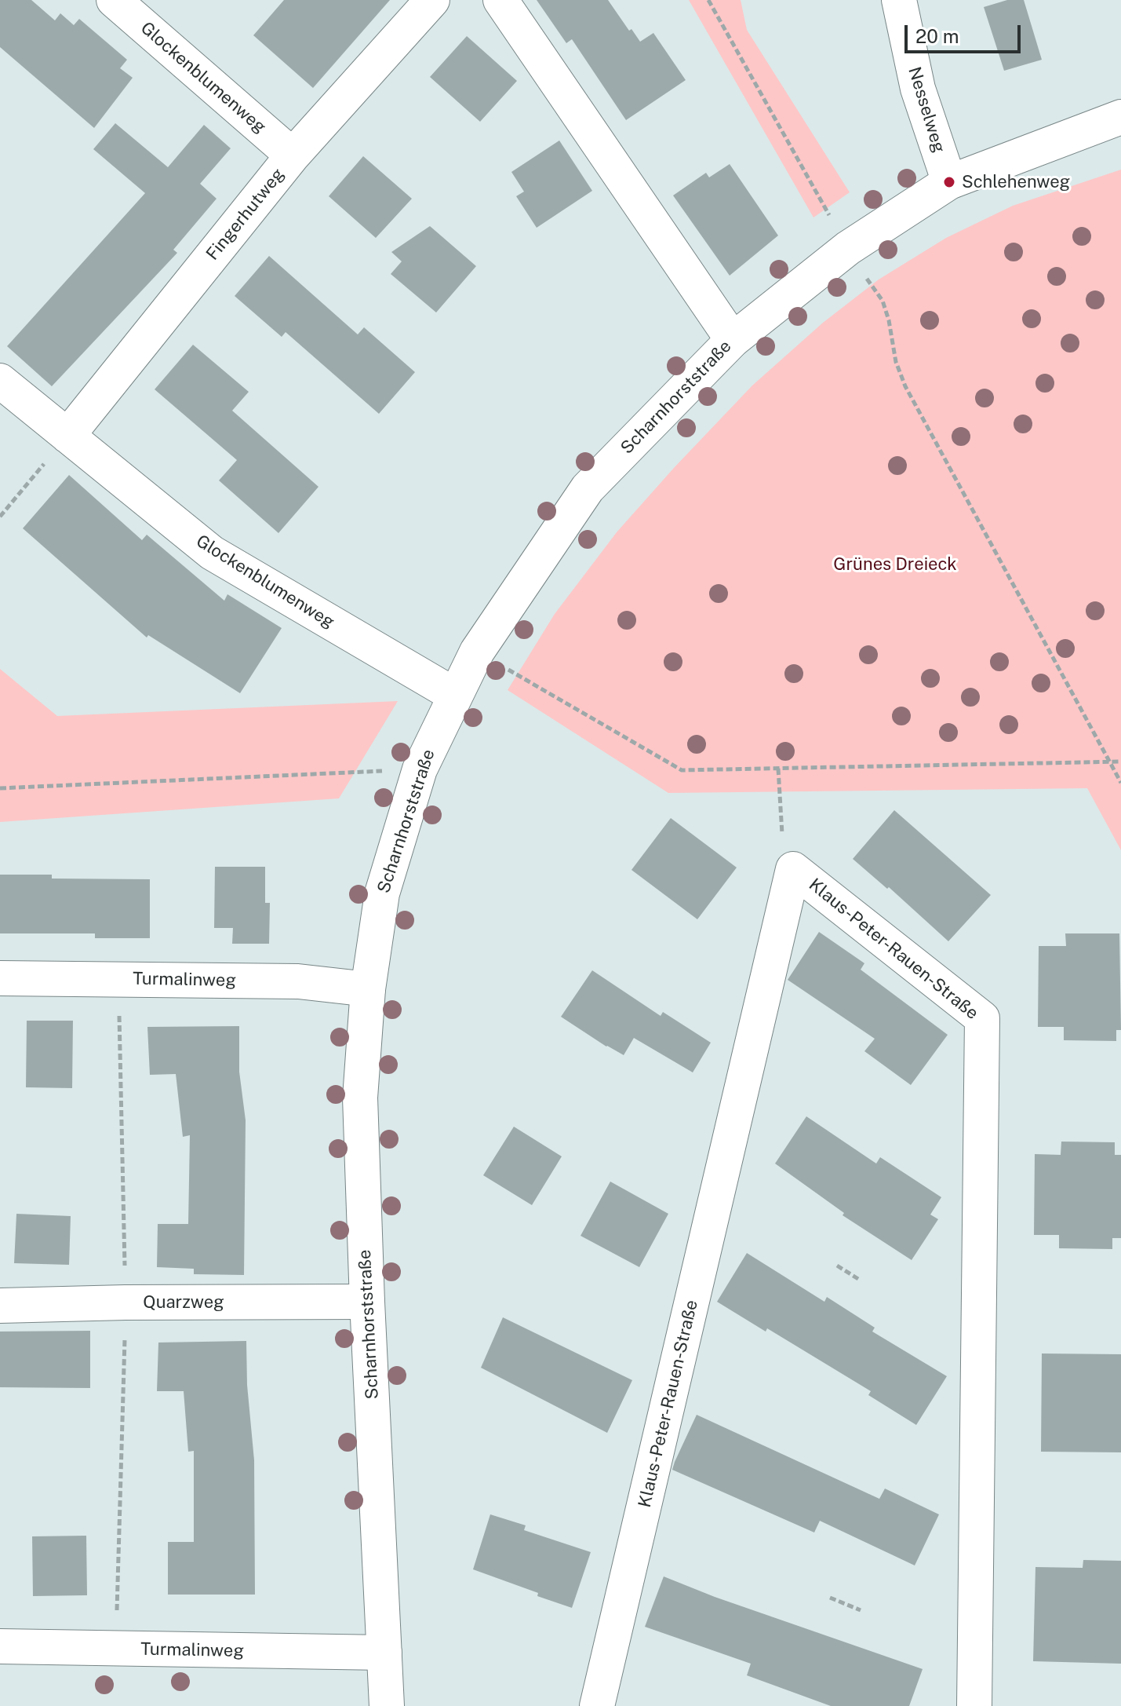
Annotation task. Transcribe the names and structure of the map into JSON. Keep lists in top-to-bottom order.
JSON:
{
  "streets": {
    "street": [
      "Glockenblumenweg",
      "Nesselweg",
      "Fingerhutweg",
      "Scharnhorststraße",
      "Klaus-Peter-Rauen-Straße",
      "Turmalinweg",
      "Quarzweg"
    ]
  },
  "crossings": [
    ["Glockenblumenweg", "Fingerhutweg"],
    ["Glockenblumenweg", "Scharnhorststraße"],
    ["Nesselweg", "Scharnhorststraße"],
    ["Scharnhorststraße", "Turmalinweg"],
    ["Scharnhorststraße", "Quarzweg"]
  ],
  "parks": ["Grünes Dreieck"],
  "places": ["Schlehenweg"],
  "scale_bar": "20 m"
}
